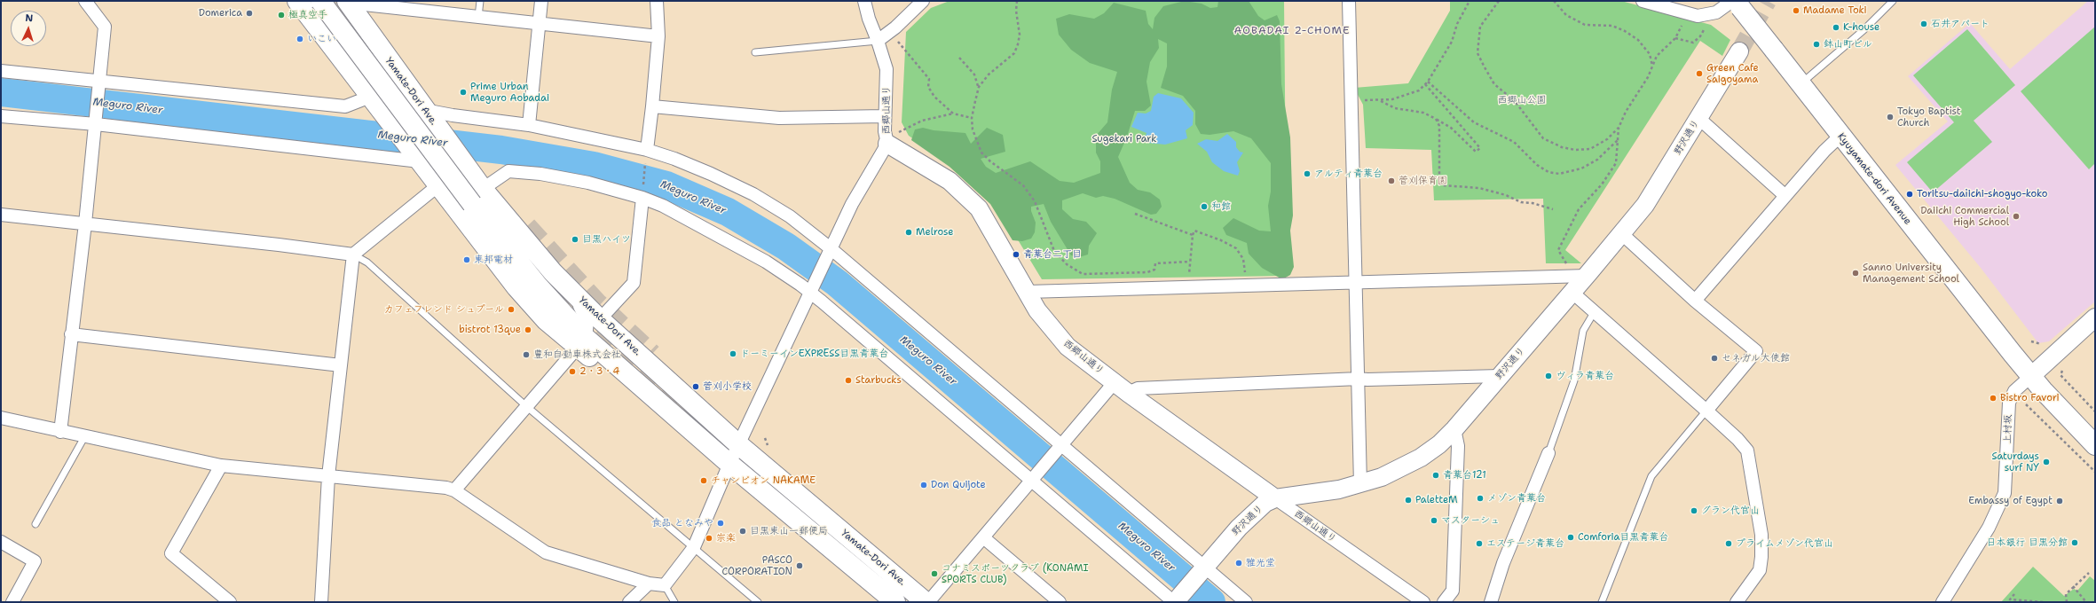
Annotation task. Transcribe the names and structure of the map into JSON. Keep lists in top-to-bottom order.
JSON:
{
  "streets": {
    "main road": ["Yamate-Dori Ave.", "Kyuyamate-dori Avenue"],
    "street": ["西郷山通り", "野沢通り", "上村坂"]
  },
  "crossings": [
    ["西郷山通り", "野沢通り"],
    ["Kyuyamate-dori Avenue", "上村坂"]
  ],
  "districts": ["AOBADAI 2-CHOME"],
  "water": ["Meguro River"],
  "parks": ["西郷山公園", "Sugekari Park"],
  "places": [
    "Madame Toki",
    "Domerica",
    "極真空手",
    "石井アパート",
    "K-house",
    "いこい",
    "鉢山町ビル",
    "Green Cafe Saigoyama",
    "Prime Urban Meguro Aobadai",
    "Tokyo Baptist Church",
    "アルティ青葉台",
    "菅刈保育園",
    "Toritsu-daiichi-shogyo-koko",
    "和館",
    "Daiichi Commercial High School",
    "Melrose",
    "目黒ハイツ",
    "青葉台二丁目",
    "東邦電材",
    "Sanno University Management School",
    "カフェフレンド シュプール",
    "bistrot 13que",
    "ドーミーインEXPRESS目黒青葉台",
    "豊和自動車株式会社",
    "セネガル大使館",
    "2・3・4",
    "ヴィラ青葉台",
    "Starbucks",
    "菅刈小学校",
    "Bistro Favori",
    "Saturdays surf NY",
    "青葉台121",
    "チャンピオン NAKAME",
    "Don Quijote",
    "メゾン青葉台",
    "PaletteM",
    "Embassy of Egypt",
    "グラン代官山",
    "マスターシュ",
    "食品 となみや",
    "目黒東山一郵便局",
    "Comforia目黒青葉台",
    "宗楽",
    "日本銀行 目黒分館",
    "エステージ青葉台",
    "プライムメゾン代官山",
    "雅光堂",
    "PASCO CORPORATION",
    "コナミスポーツクラブ (KONAMI SPORTS CLUB)"
  ],
  "north": "top"
}
